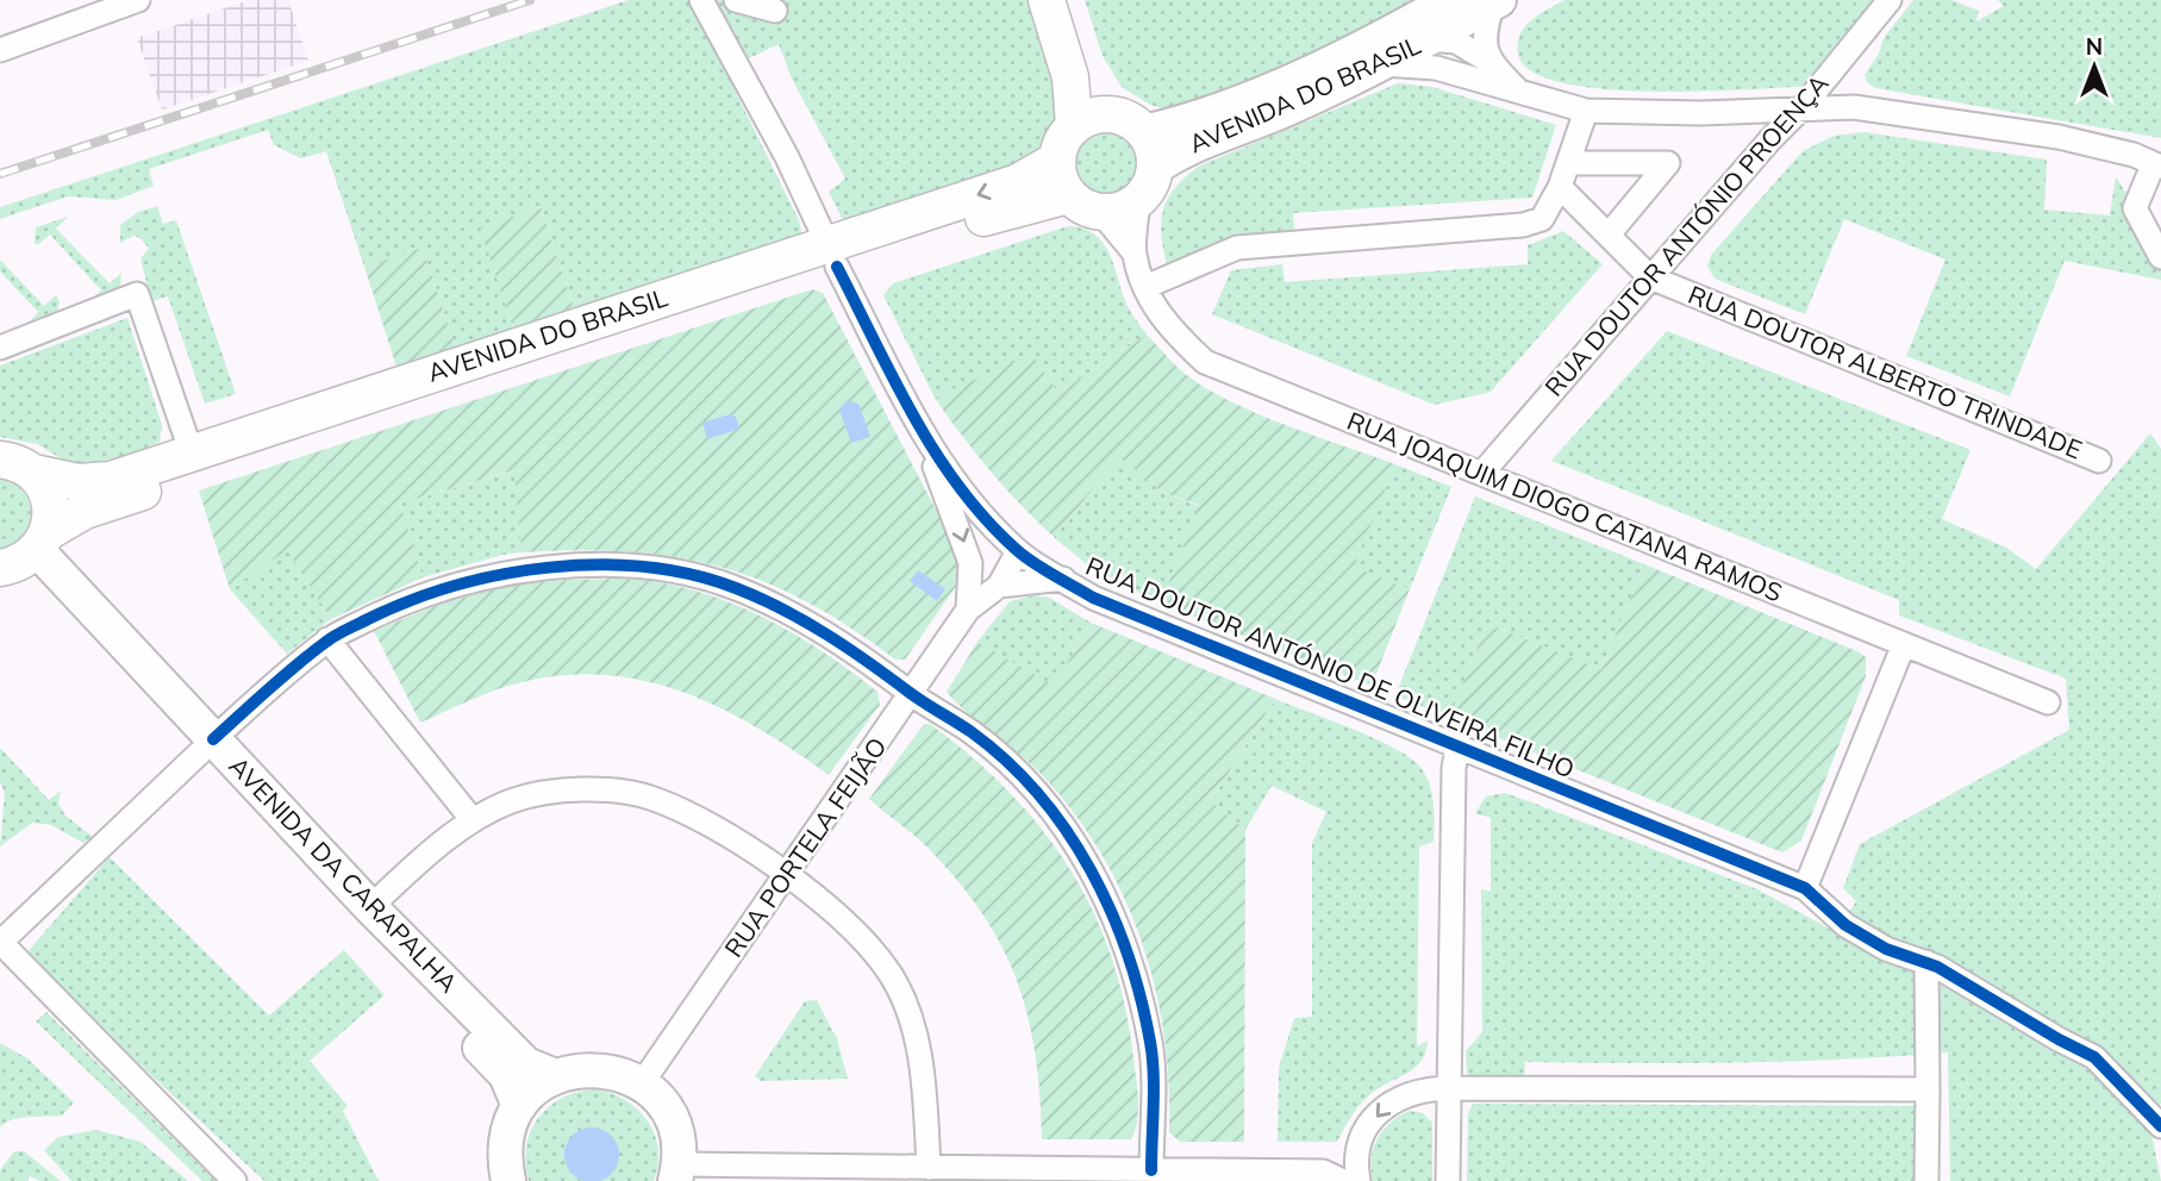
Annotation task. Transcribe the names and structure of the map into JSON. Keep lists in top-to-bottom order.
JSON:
{
  "streets": {
    "main road": ["AVENIDA DO BRASIL", "AVENIDA DA CARAPALHA"],
    "street": [
      "RUA DOUTOR ANTÓNIO PROENÇA",
      "RUA DOUTOR ALBERTO TRINDADE",
      "RUA JOAQUIM DIOGO CATANA RAMOS",
      "RUA DOUTOR ANTÓNIO DE OLIVEIRA FILHO",
      "RUA PORTELA FEIJÃO"
    ]
  },
  "crossings": [
    ["AVENIDA DO BRASIL", "RUA JOAQUIM DIOGO CATANA RAMOS"],
    ["AVENIDA DO BRASIL", "RUA DOUTOR ANTÓNIO DE OLIVEIRA FILHO"],
    ["RUA DOUTOR ANTÓNIO PROENÇA", "RUA DOUTOR ALBERTO TRINDADE"],
    ["RUA DOUTOR ANTÓNIO PROENÇA", "RUA JOAQUIM DIOGO CATANA RAMOS"],
    ["RUA DOUTOR ANTÓNIO DE OLIVEIRA FILHO", "RUA PORTELA FEIJÃO"]
  ],
  "north": "top"
}
